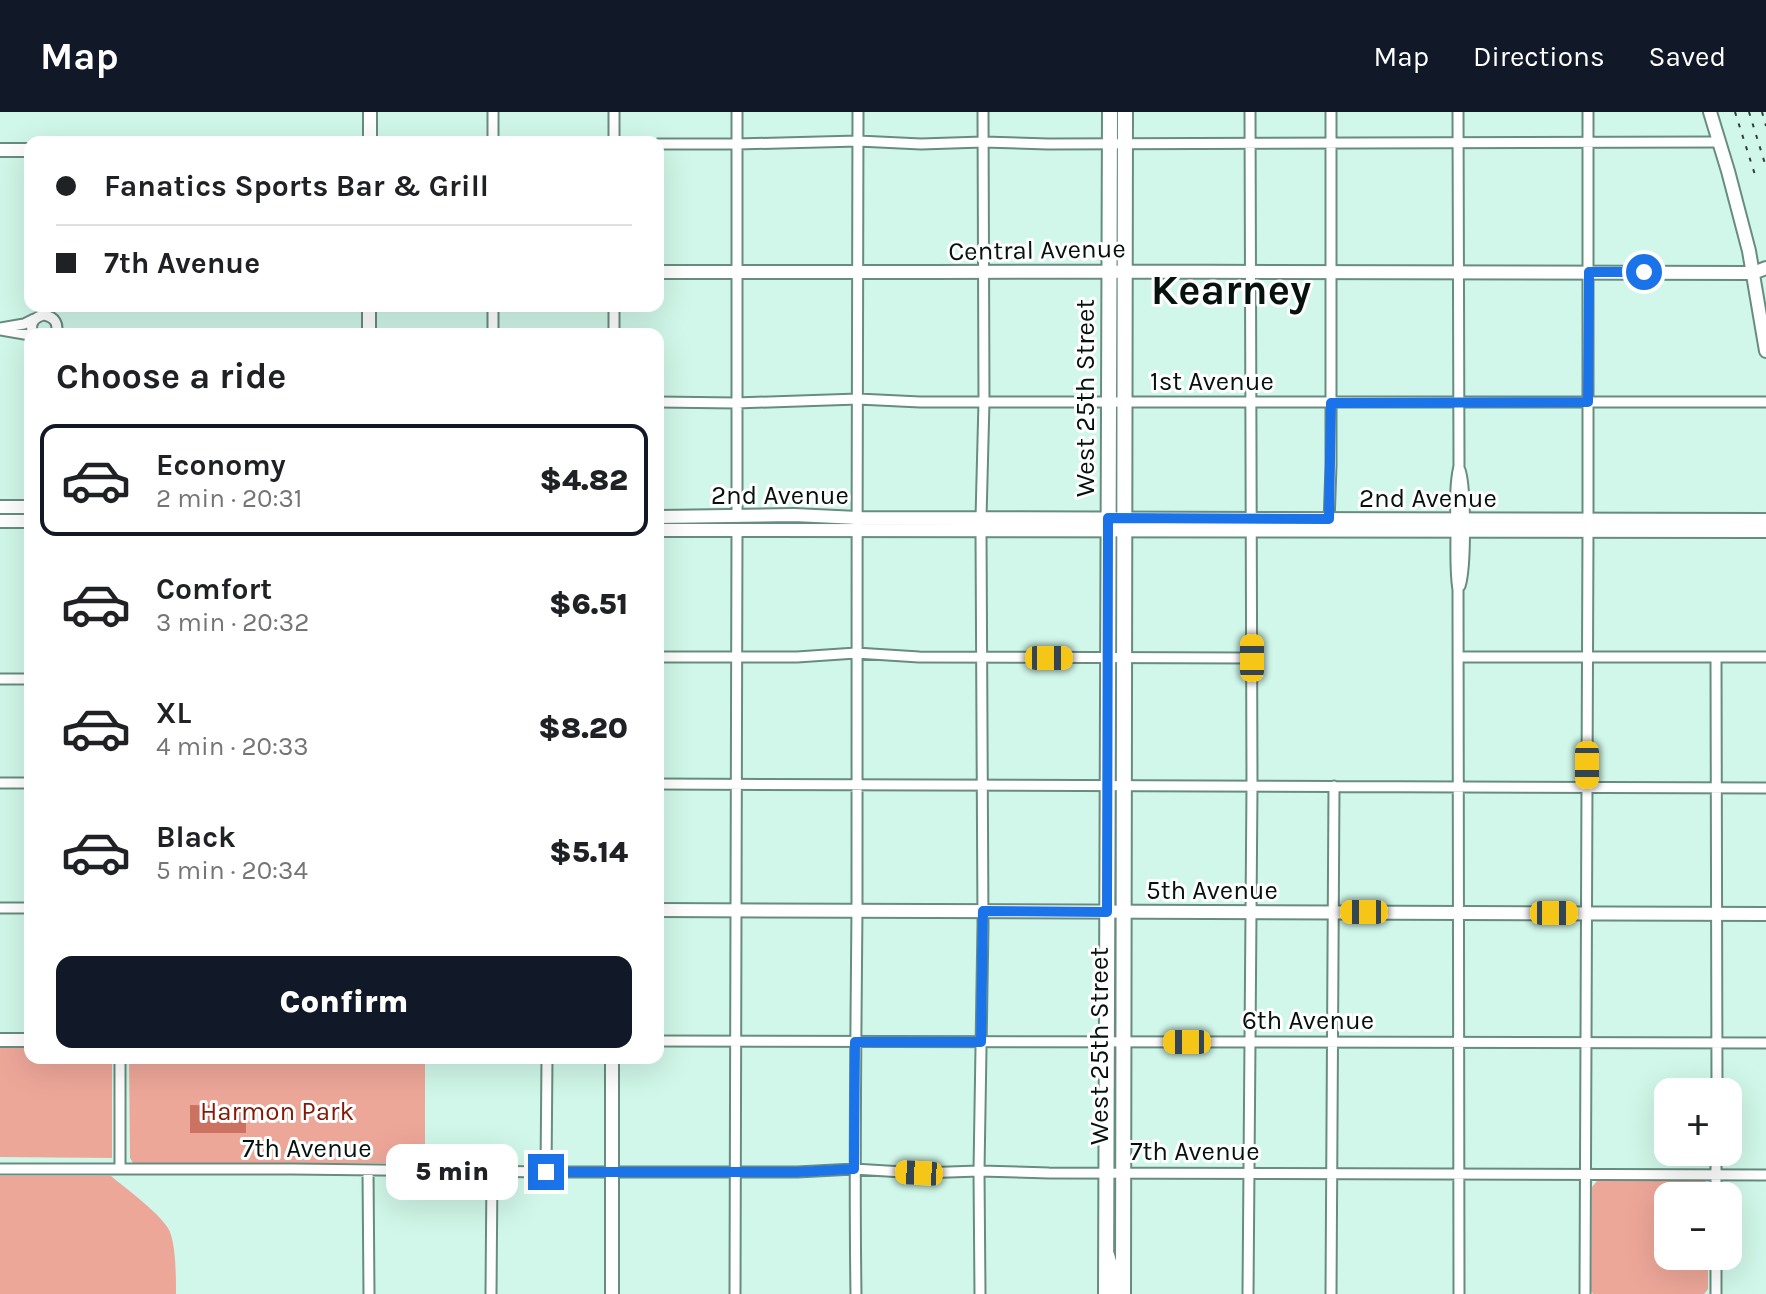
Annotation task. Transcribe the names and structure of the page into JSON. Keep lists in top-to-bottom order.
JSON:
{
  "streets": {
    "main road": ["West 25th Street"],
    "street": [
      "Central Avenue",
      "1st Avenue",
      "2nd Avenue",
      "5th Avenue",
      "6th Avenue",
      "7th Avenue"
    ]
  },
  "crossings": [
    ["Central Avenue", "West 25th Street"],
    ["1st Avenue", "West 25th Street"],
    ["West 25th Street", "2nd Avenue"],
    ["West 25th Street", "5th Avenue"],
    ["West 25th Street", "6th Avenue"],
    ["West 25th Street", "7th Avenue"]
  ],
  "districts": ["Kearney"],
  "parks": ["Harmon Park"],
  "page": {
    "header": "Map",
    "nav": ["Map", "Directions", "Saved"],
    "banner": ["Fanatics Sports Bar & Grill", "7th Avenue"],
    "heading": "Choose a ride",
    "list": [
      {
        "name": "Economy",
        "note": "2 min · 20:31",
        "value": "$4.82"
      },
      {
        "name": "Comfort",
        "note": "3 min · 20:32",
        "value": "$6.51"
      },
      {
        "name": "XL",
        "note": "4 min · 20:33",
        "value": "$8.20"
      },
      {
        "name": "Black",
        "note": "5 min · 20:34",
        "value": "$5.14"
      }
    ],
    "buttons": "Confirm",
    "map_buttons": ["+", "−"],
    "bubble": "5 min"
  }
}
